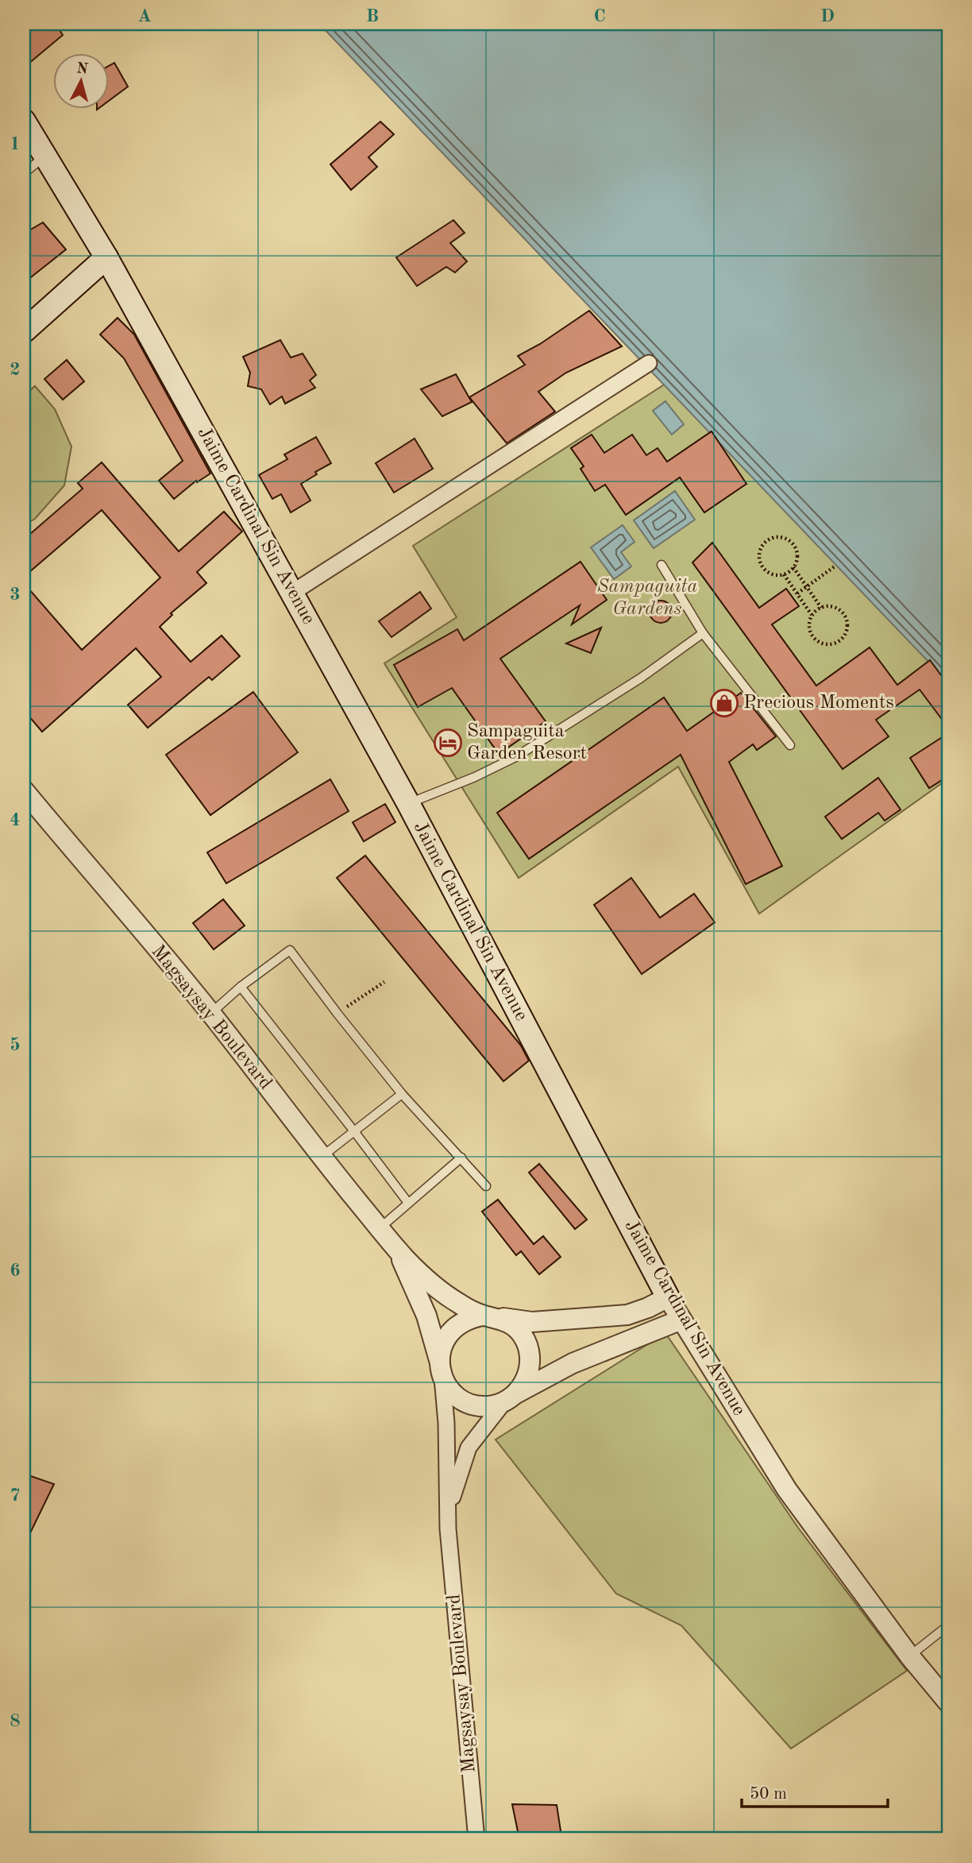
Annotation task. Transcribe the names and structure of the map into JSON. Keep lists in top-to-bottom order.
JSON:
{
  "streets": {
    "main road": ["Jaime Cardinal Sin Avenue"],
    "street": ["Magsaysay Boulevard"]
  },
  "crossings": [
    ["Jaime Cardinal Sin Avenue", "Magsaysay Boulevard"]
  ],
  "parks": ["Sampaguita Gardens"],
  "places": {
    "shop": ["Precious Moments"],
    "hotel": ["Sampaguita Garden Resort"]
  },
  "scale_bar": "50 m",
  "north": "top",
  "grid": {
    "columns": [
      "A",
      "B",
      "C",
      "D"
    ],
    "rows": [
      "1",
      "2",
      "3",
      "4",
      "5",
      "6",
      "7",
      "8"
    ]
  }
}
